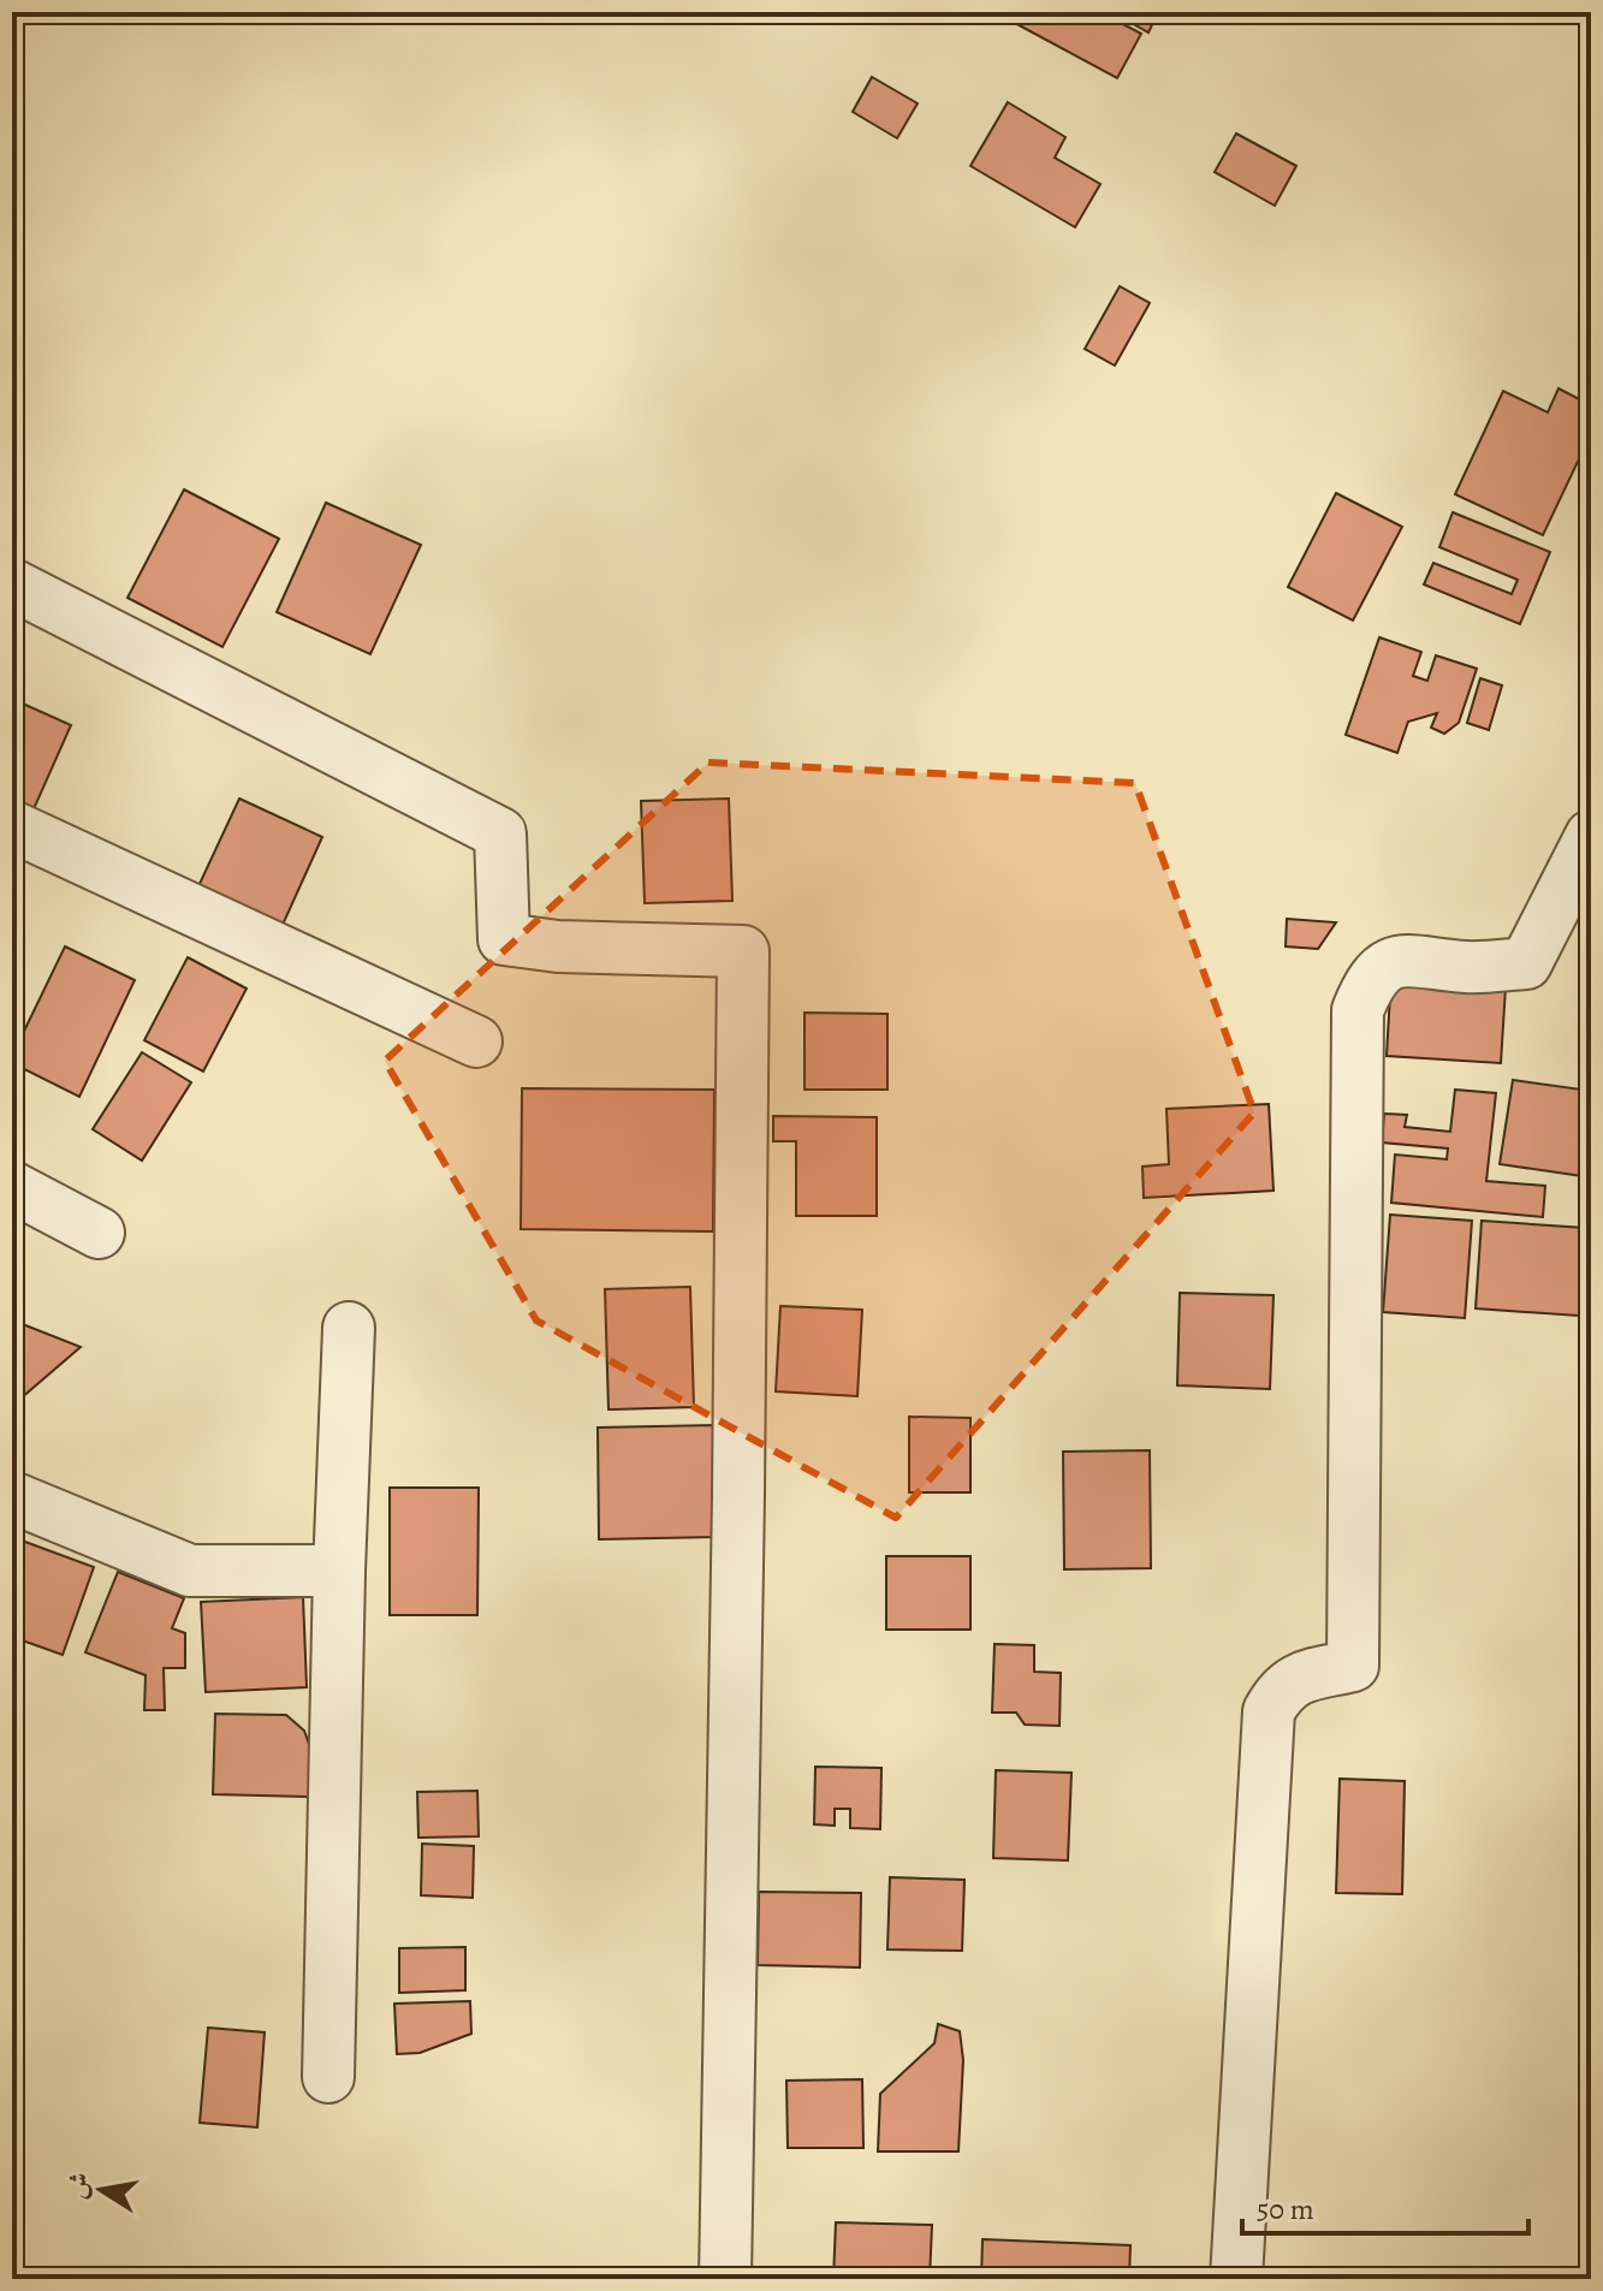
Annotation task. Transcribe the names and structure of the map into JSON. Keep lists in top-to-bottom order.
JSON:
{
  "scale_bar": "50 m",
  "north": "left"
}
